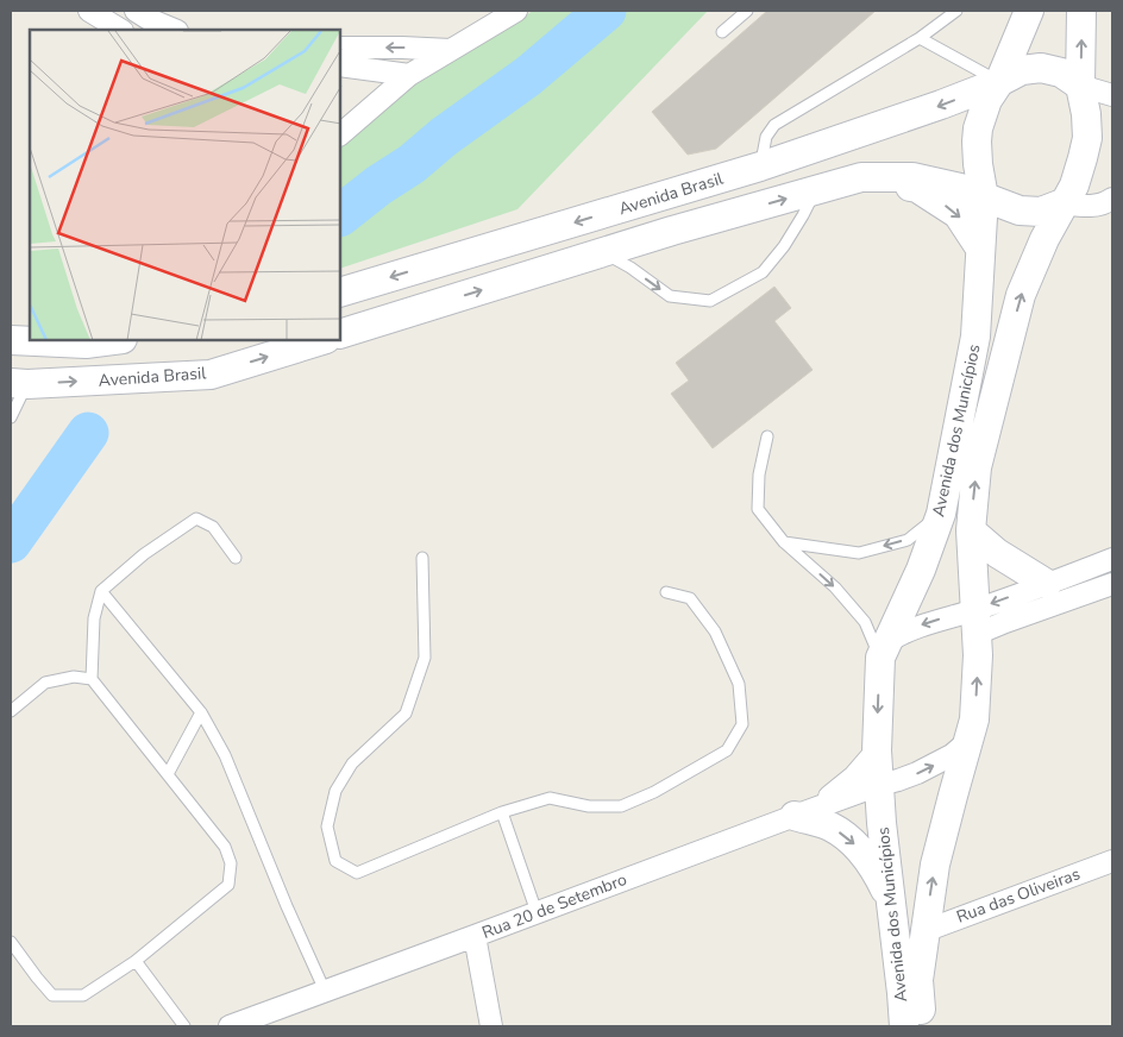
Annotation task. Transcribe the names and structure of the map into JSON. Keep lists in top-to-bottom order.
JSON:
{
  "streets": {
    "main road": ["Avenida Brasil", "Avenida dos Municípios"],
    "street": ["Rua das Oliveiras", "Rua 20 de Setembro"]
  },
  "crossings": [
    ["Avenida Brasil", "Avenida dos Municípios"],
    ["Avenida dos Municípios", "Rua das Oliveiras"],
    ["Avenida dos Municípios", "Rua 20 de Setembro"]
  ]
}
